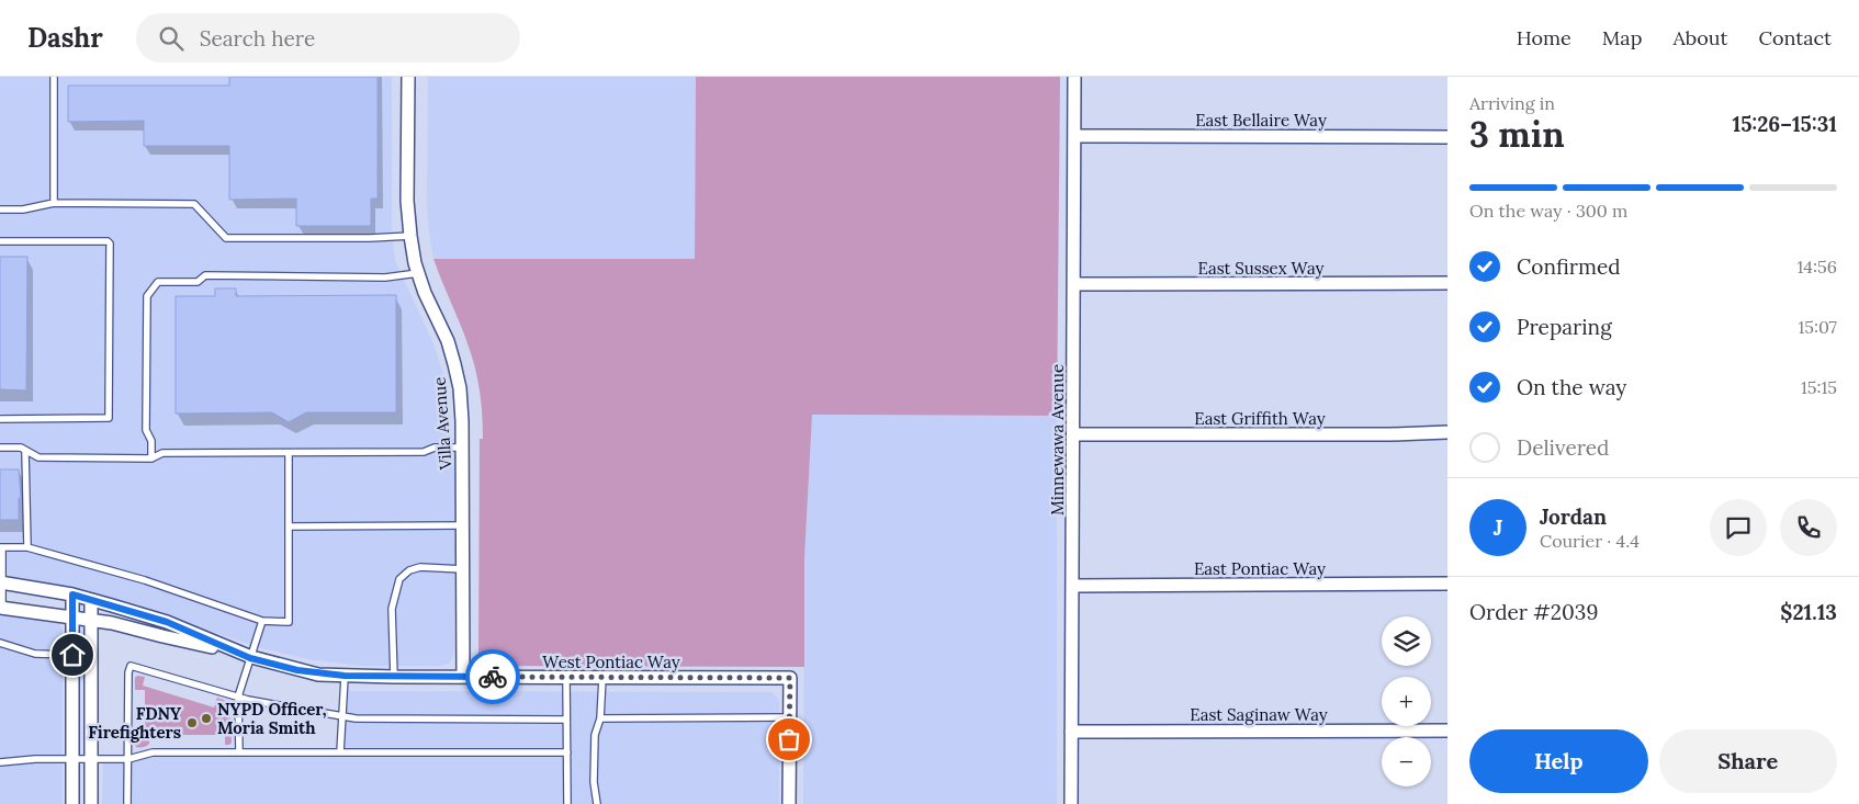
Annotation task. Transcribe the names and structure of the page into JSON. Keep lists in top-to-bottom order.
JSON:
{
  "streets": {
    "street": [
      "East Bellaire Way",
      "East Sussex Way",
      "East Griffith Way",
      "Villa Avenue",
      "Minnewawa Avenue",
      "East Pontiac Way",
      "West Pontiac Way",
      "East Saginaw Way"
    ]
  },
  "crossings": [
    ["East Bellaire Way", "Minnewawa Avenue"],
    ["East Sussex Way", "Minnewawa Avenue"],
    ["East Griffith Way", "Minnewawa Avenue"],
    ["Villa Avenue", "West Pontiac Way"],
    ["Minnewawa Avenue", "East Pontiac Way"],
    ["Minnewawa Avenue", "East Saginaw Way"]
  ],
  "places": ["NYPD Officer, Moria Smith", "FDNY Firefighters"],
  "page": {
    "header": "Dashr",
    "search": "Search here",
    "nav": [
      "Home",
      "Map",
      "About",
      "Contact"
    ],
    "heading": ["3 min", "Arriving in", "15:26–15:31"],
    "panel": [
      "Jordan",
      "Courier · 4.4",
      "Order #2039",
      "$21.13"
    ],
    "bar": "On the way · 300 m",
    "list": [
      ["Confirmed", "14:56"],
      ["Preparing", "15:07"],
      ["On the way", "15:15"],
      "Delivered"
    ],
    "round": "J",
    "map_buttons": ["+", "−"],
    "buttons": ["Help", "Share"]
  }
}
